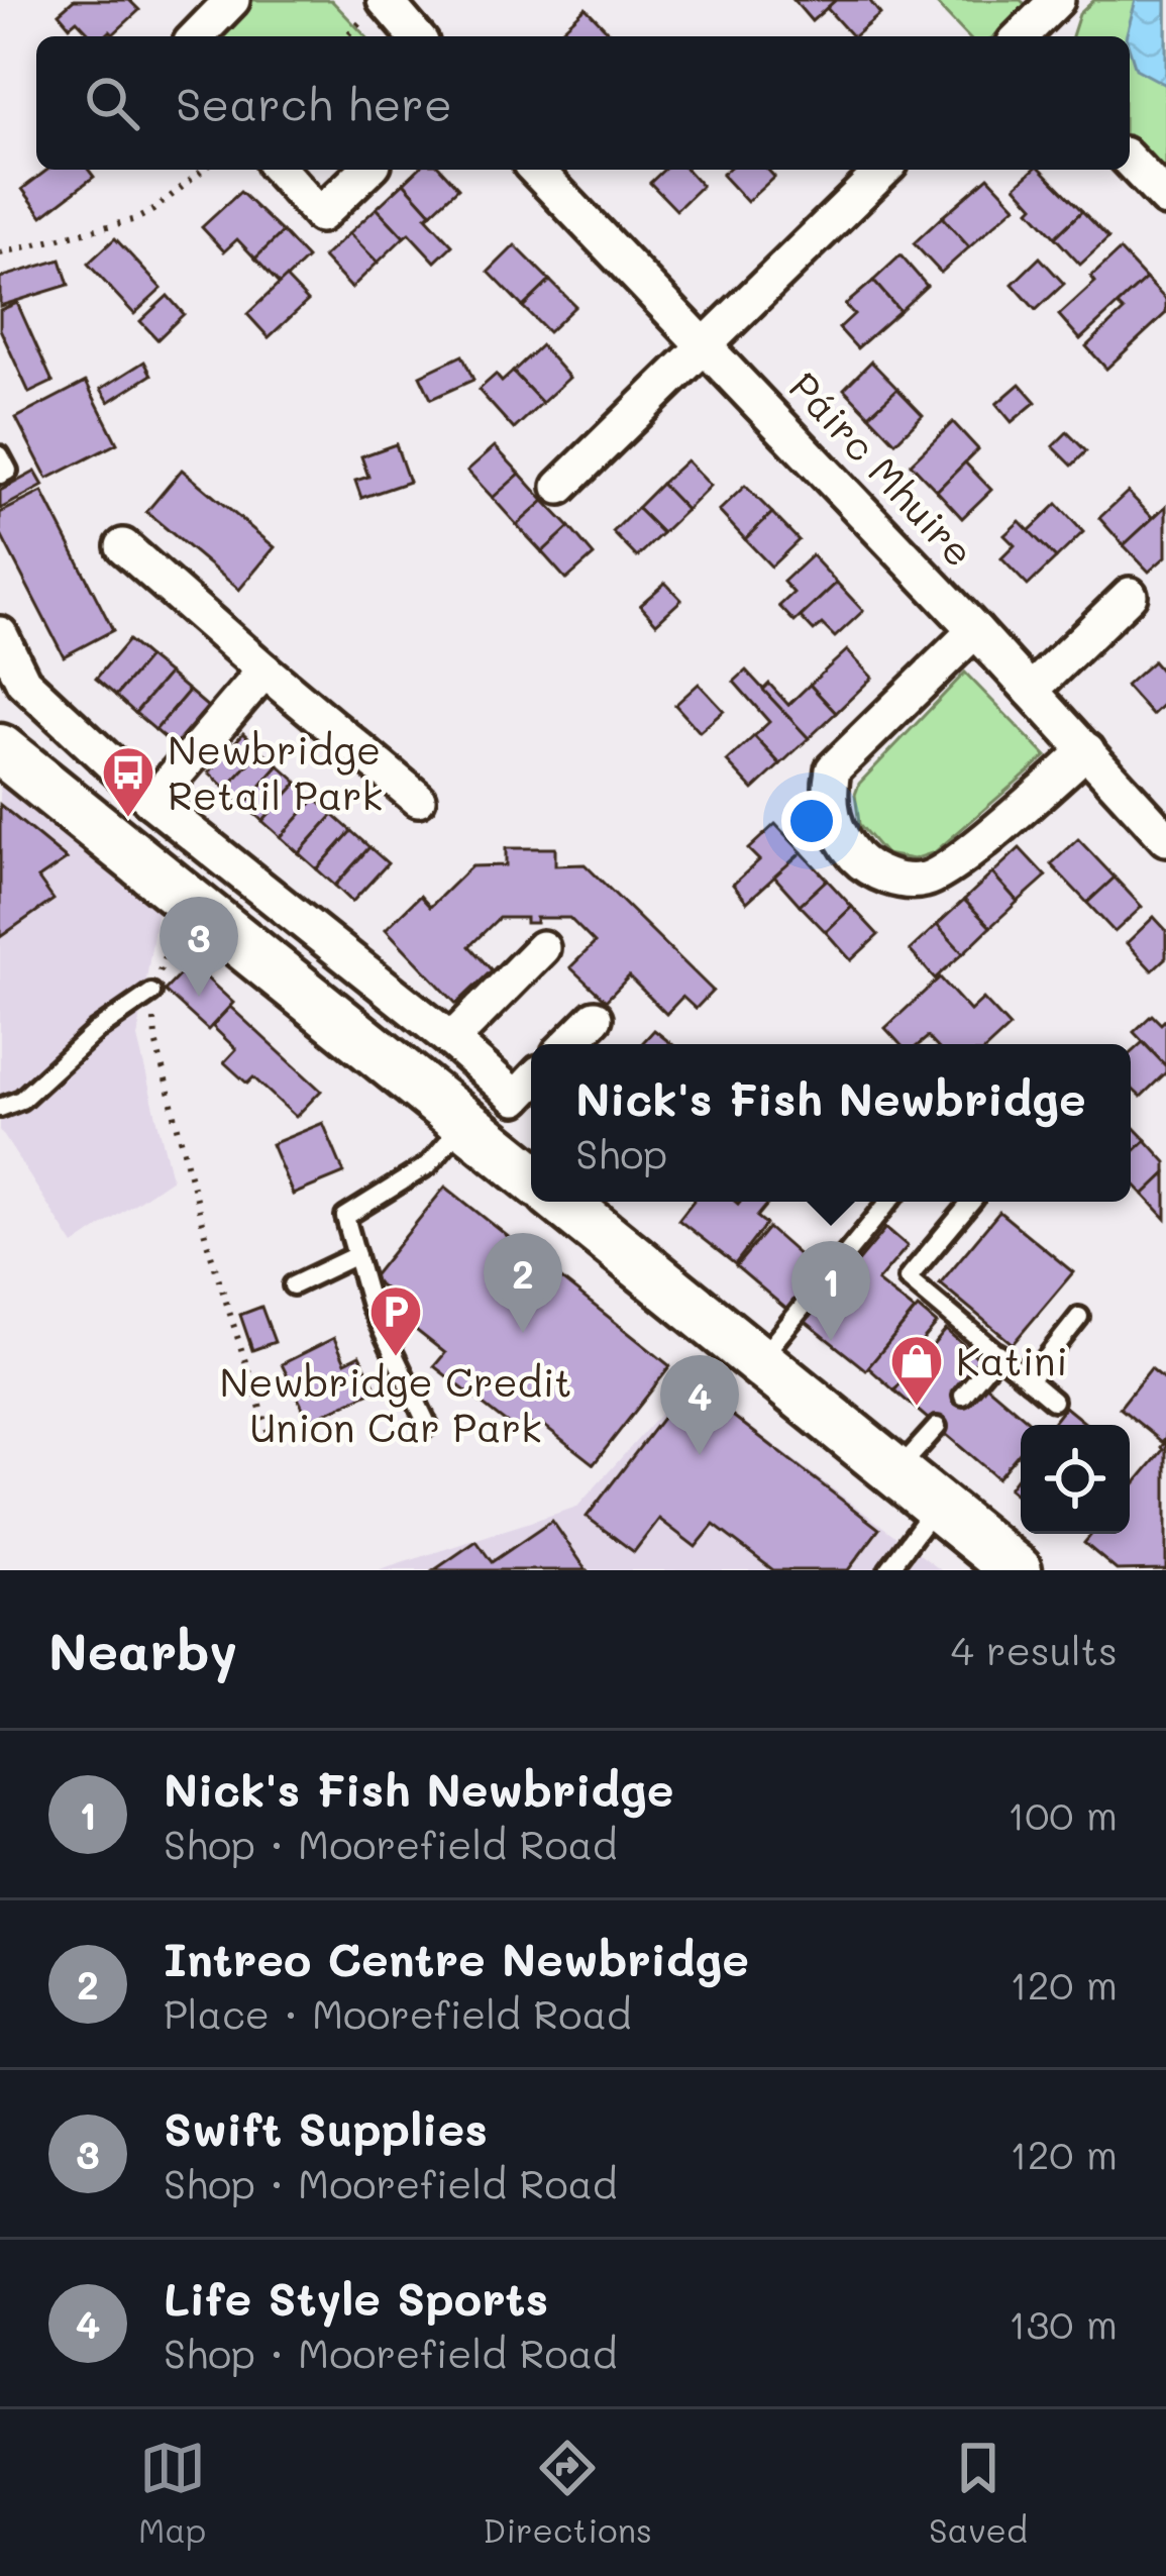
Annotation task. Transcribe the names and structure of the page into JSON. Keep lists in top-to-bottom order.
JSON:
{
  "streets": {
    "street": ["Páirc Mhuire"]
  },
  "places": {
    "bus stop": ["Newbridge Retail Park"],
    "parking": ["Newbridge Credit Union Car Park"],
    "shop": ["Katini"]
  },
  "page": {
    "search": "Search here",
    "pins": [
      "3",
      "2",
      "1",
      "4"
    ],
    "popup": ["Nick's Fish Newbridge", "Shop"],
    "heading": ["Nearby", "4 results"],
    "list": [
      {
        "mark": "1",
        "name": "Nick's Fish Newbridge",
        "note": "Shop · Moorefield Road",
        "value": "100 m"
      },
      {
        "mark": "2",
        "name": "Intreo Centre Newbridge",
        "note": "Place · Moorefield Road",
        "value": "120 m"
      },
      {
        "mark": "3",
        "name": "Swift Supplies",
        "note": "Shop · Moorefield Road",
        "value": "120 m"
      },
      {
        "mark": "4",
        "name": "Life Style Sports",
        "note": "Shop · Moorefield Road",
        "value": "130 m"
      }
    ],
    "nav": ["Map", "Directions", "Saved"]
  }
}
